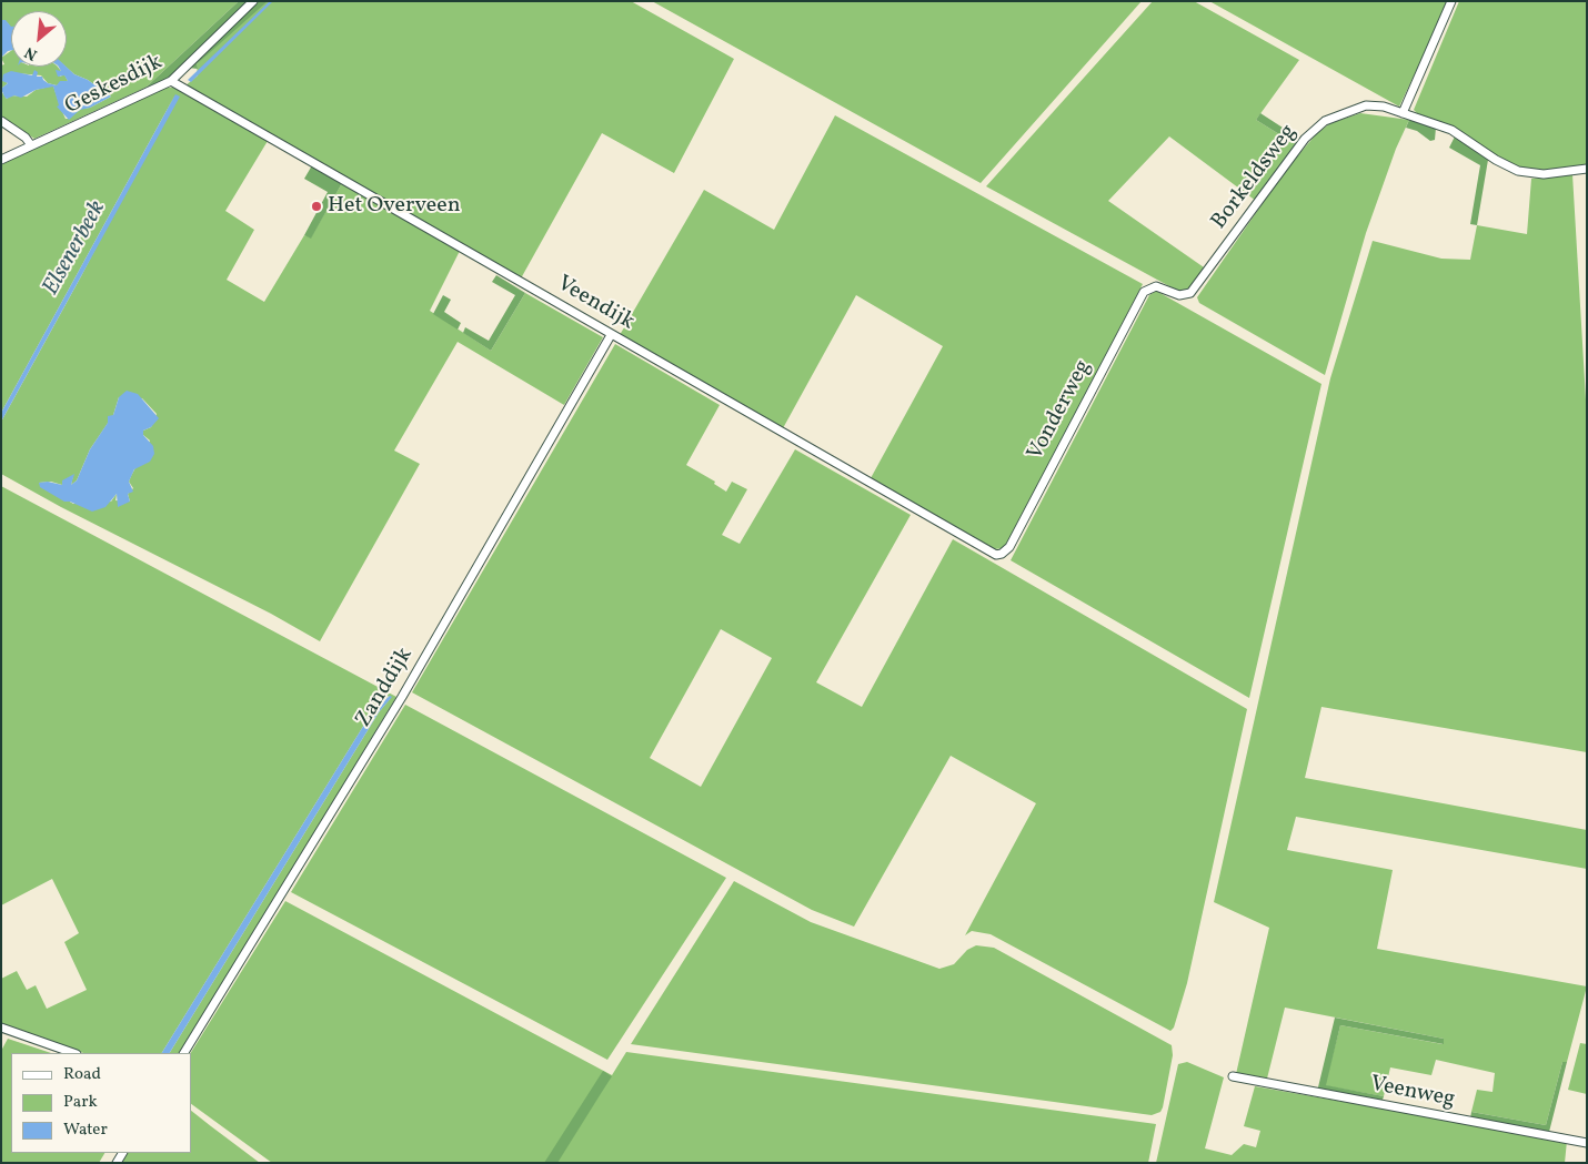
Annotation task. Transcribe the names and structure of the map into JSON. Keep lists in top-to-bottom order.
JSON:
{
  "streets": {
    "street": [
      "Geskesdijk",
      "Borkeldsweg",
      "Veendijk",
      "Vonderweg",
      "Zanddijk",
      "Veenweg"
    ]
  },
  "crossings": [
    ["Geskesdijk", "Veendijk"],
    ["Borkeldsweg", "Vonderweg"],
    ["Veendijk", "Vonderweg"],
    ["Veendijk", "Zanddijk"]
  ],
  "water": ["Elsenerbeek"],
  "places": ["Het Overveen"],
  "legend": ["Road", "Park", "Water"],
  "north": "bottom left"
}
